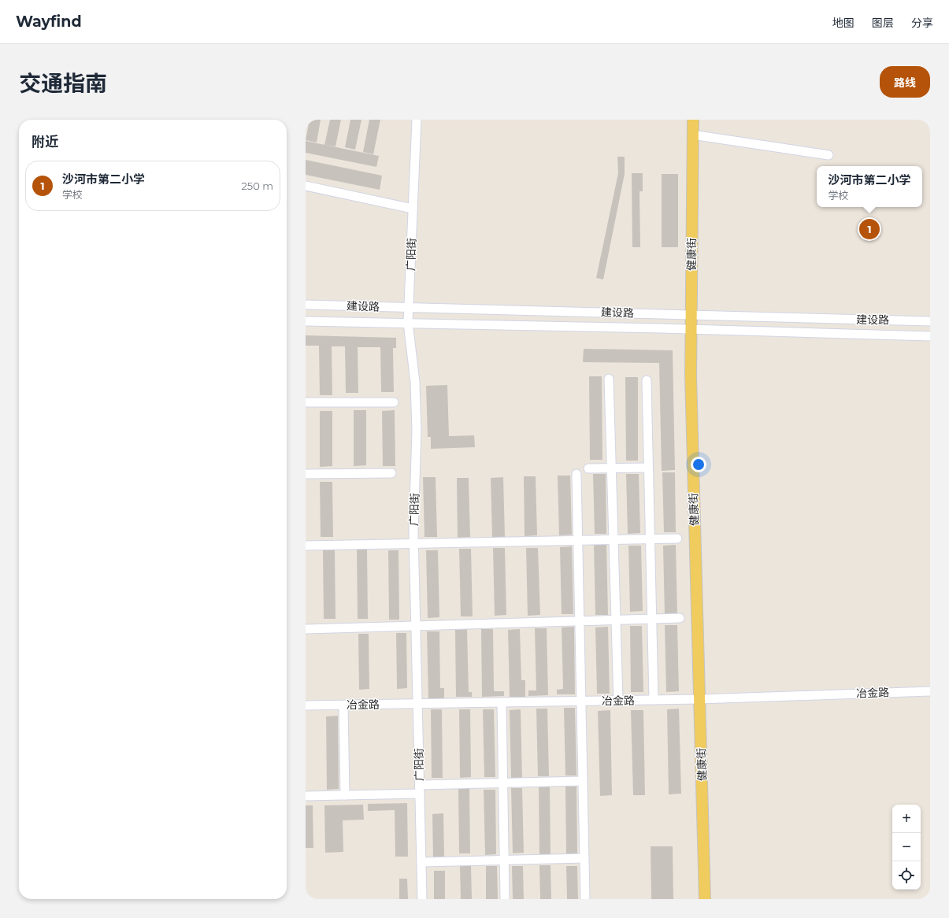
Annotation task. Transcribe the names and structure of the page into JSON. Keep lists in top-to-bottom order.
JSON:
{
  "streets": {
    "main road": ["健康街"],
    "street": ["广阳街", "建设路", "冶金路"]
  },
  "crossings": [
    ["广阳街", "建设路"],
    ["广阳街", "冶金路"],
    ["健康街", "建设路"],
    ["健康街", "冶金路"]
  ],
  "page": {
    "header": "Wayfind",
    "nav": ["地图", "图层", "分享"],
    "title": "交通指南",
    "buttons": "路线",
    "heading": "附近",
    "list": [
      {
        "mark": "1",
        "name": "沙河市第二小学",
        "note": "学校",
        "value": "250 m"
      }
    ],
    "popup": ["沙河市第二小学", "学校"],
    "pins": "1",
    "map_buttons": ["+", "−"]
  }
}
